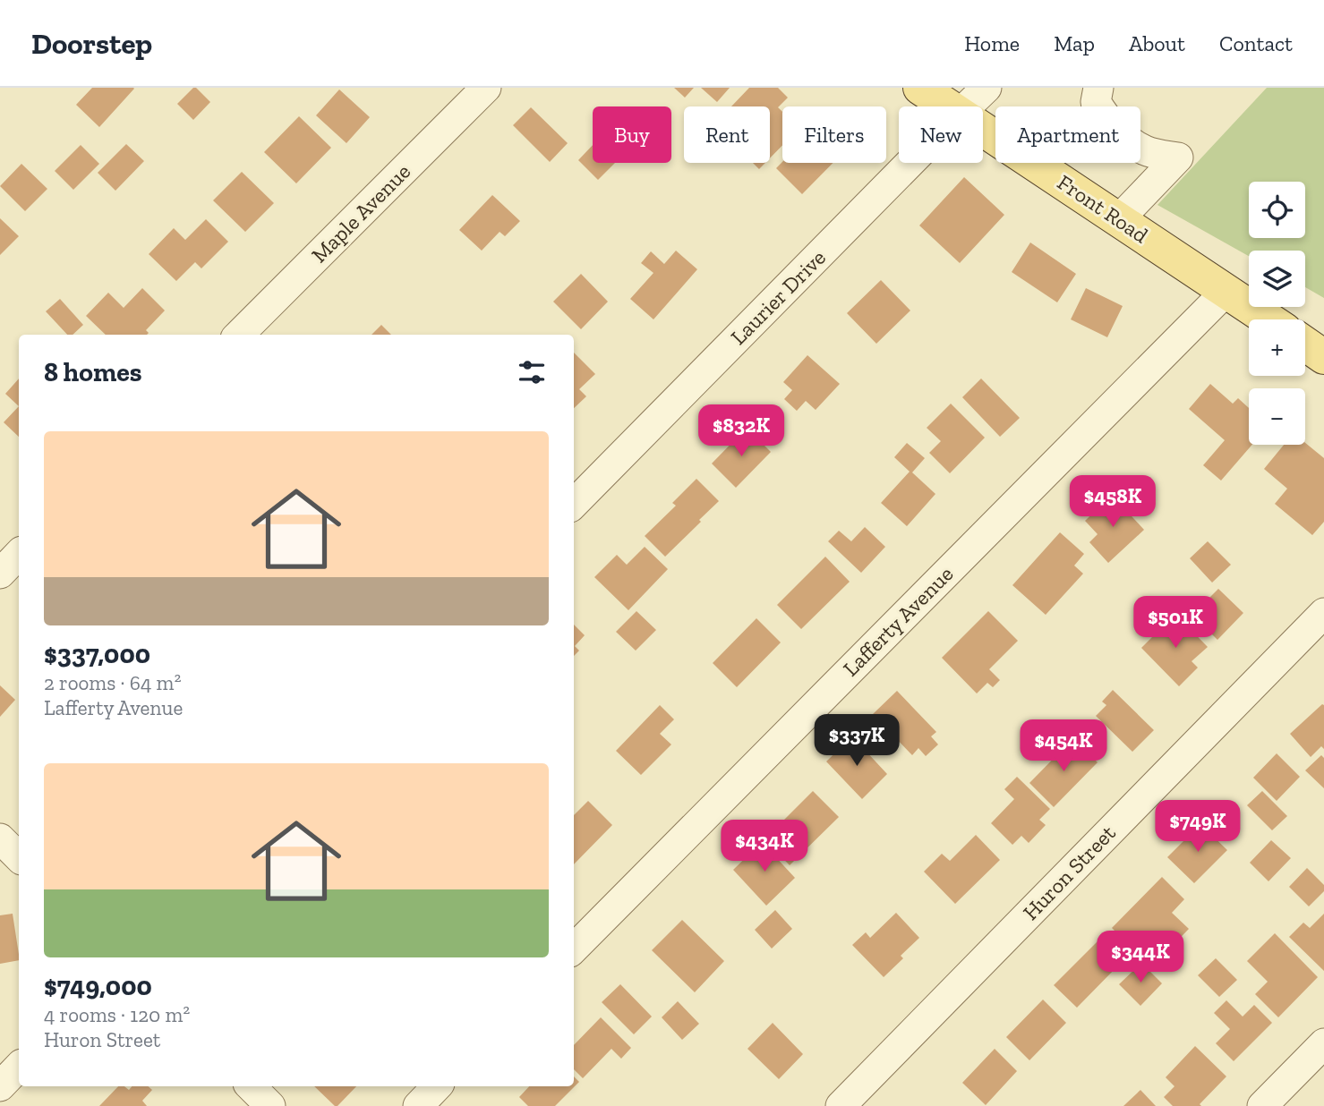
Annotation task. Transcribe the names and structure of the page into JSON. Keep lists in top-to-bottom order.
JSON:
{
  "streets": {
    "main road": ["Front Road"],
    "street": [
      "Maple Avenue",
      "Laurier Drive",
      "Lafferty Avenue",
      "Huron Street"
    ]
  },
  "crossings": [
    ["Front Road", "Lafferty Avenue"]
  ],
  "page": {
    "header": "Doorstep",
    "nav": [
      "Home",
      "Map",
      "About",
      "Contact"
    ],
    "chip": [
      "Buy",
      "Rent",
      "Filters",
      "New",
      "Apartment"
    ],
    "map_buttons": ["+", "−"],
    "heading": "8 homes",
    "price": [
      "$832K",
      "$458K",
      "$501K",
      "$337K",
      "$454K",
      "$749K",
      "$434K",
      "$344K"
    ],
    "list": [
      {
        "name": "$337,000",
        "note": "2 rooms · 64 m² · Lafferty Avenue"
      },
      {
        "name": "$749,000",
        "note": "4 rooms · 120 m² · Huron Street"
      }
    ]
  }
}
